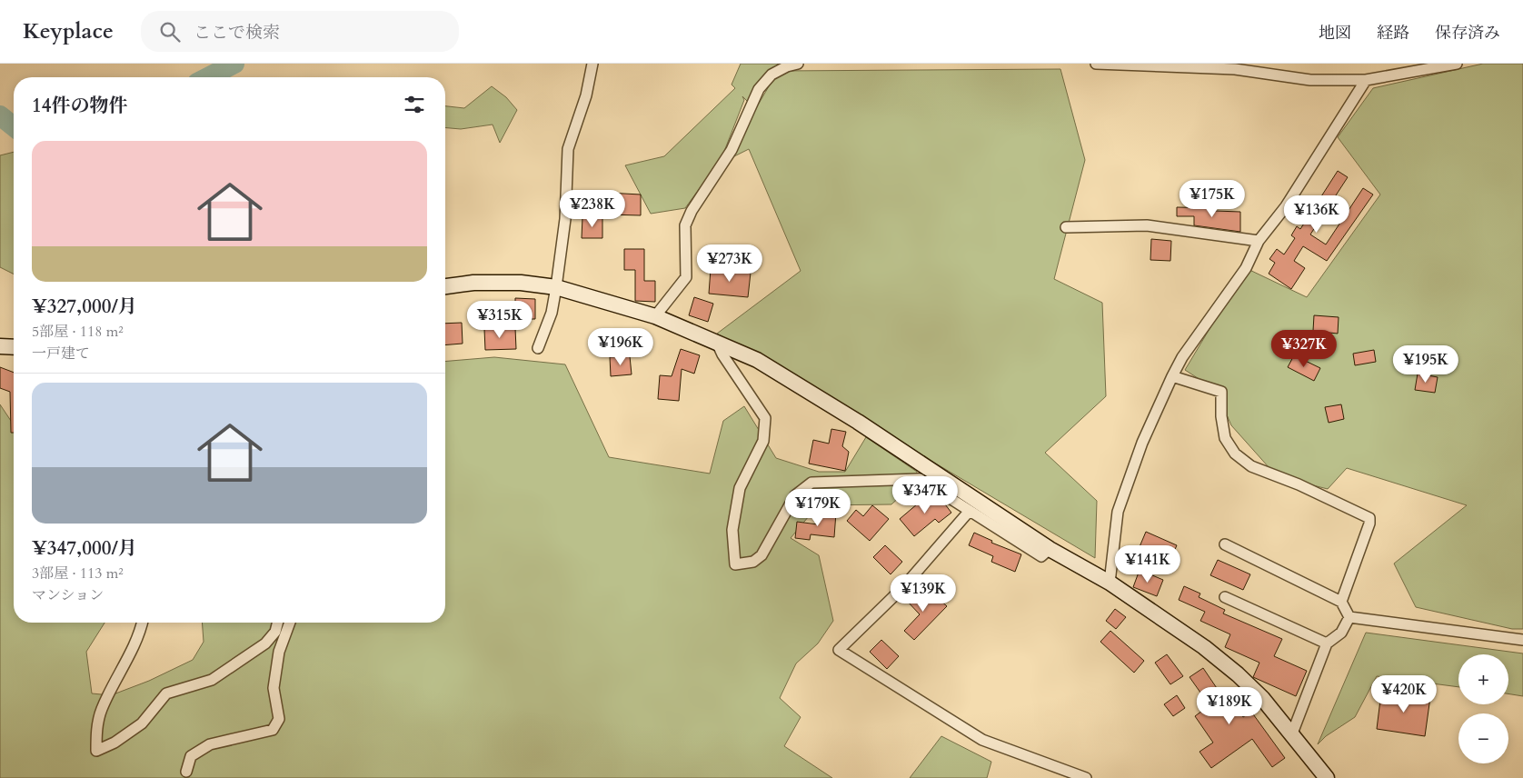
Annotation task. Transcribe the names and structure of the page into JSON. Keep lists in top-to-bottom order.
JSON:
{
  "page": {
    "header": "Keyplace",
    "search": "ここで検索",
    "nav": ["地図", "経路", "保存済み"],
    "heading": "14件の物件",
    "list": [
      {
        "name": "¥327,000/月",
        "note": "5部屋 · 118 m² · 一戸建て"
      },
      {
        "name": "¥347,000/月",
        "note": "3部屋 · 113 m² · マンション"
      }
    ],
    "price": [
      "¥175K",
      "¥238K",
      "¥136K",
      "¥273K",
      "¥315K",
      "¥196K",
      "¥327K",
      "¥195K",
      "¥347K",
      "¥179K",
      "¥141K",
      "¥139K",
      "¥420K",
      "¥189K"
    ],
    "map_buttons": ["+", "−"]
  }
}
